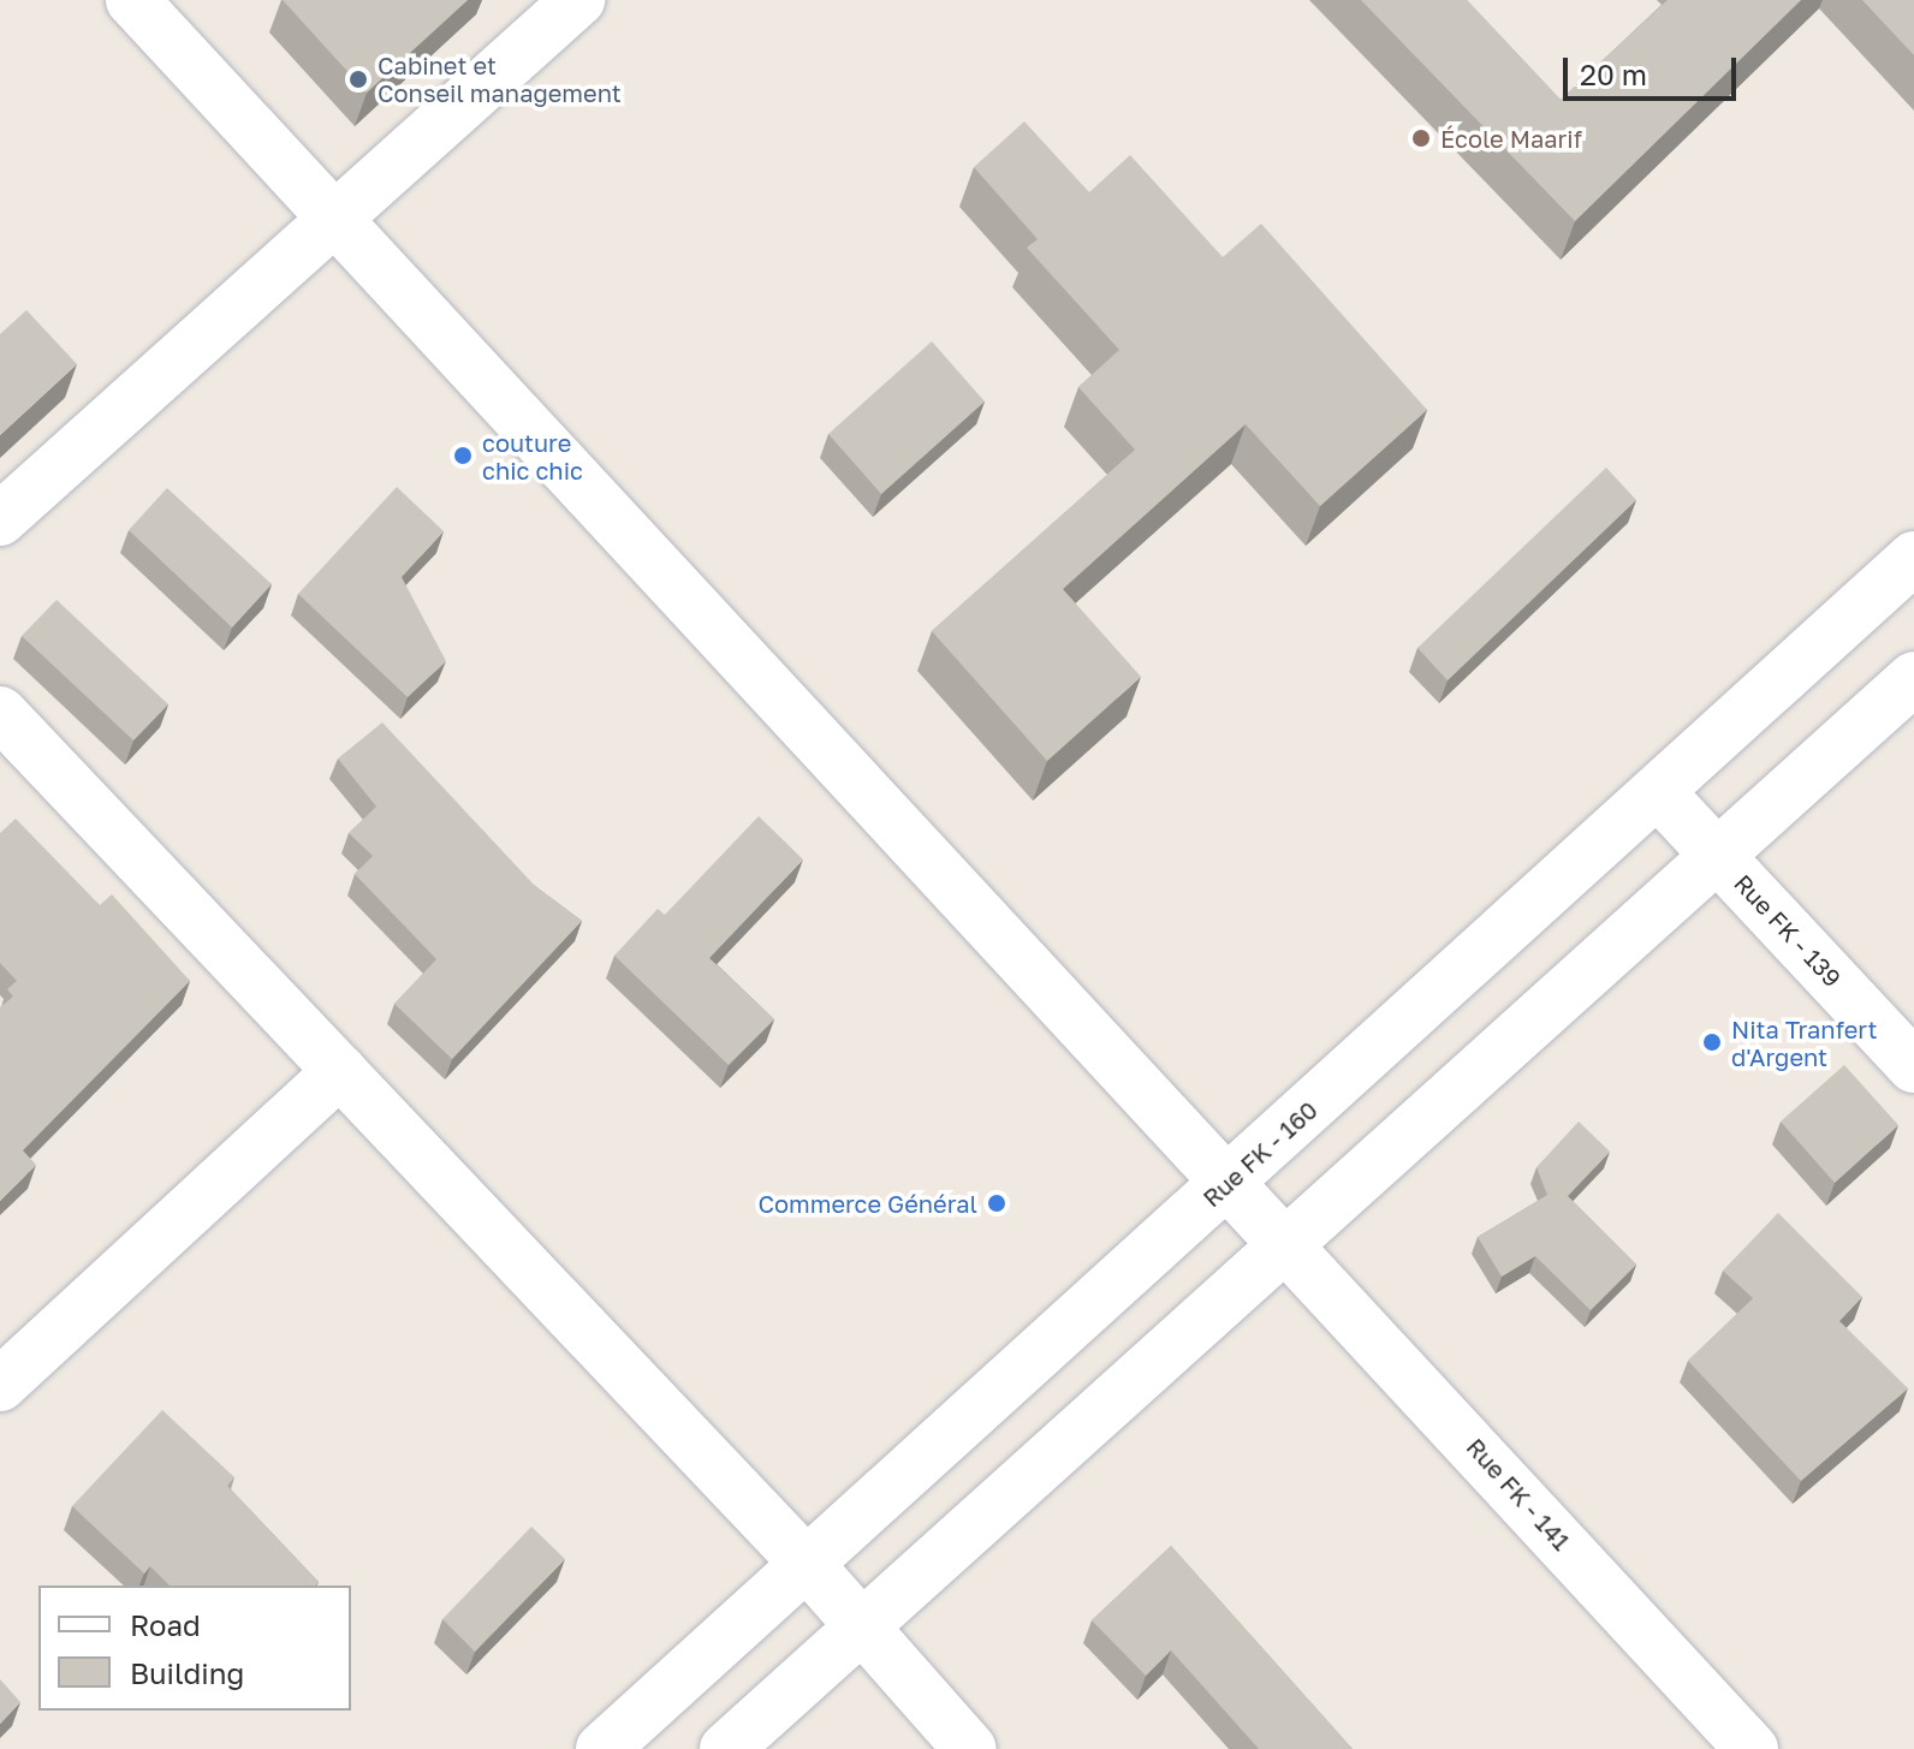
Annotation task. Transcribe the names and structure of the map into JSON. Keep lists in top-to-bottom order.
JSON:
{
  "streets": {
    "street": ["Rue FK - 139", "Rue FK - 160", "Rue FK - 141"]
  },
  "crossings": [
    ["Rue FK - 139", "Rue FK - 160"],
    ["Rue FK - 160", "Rue FK - 141"]
  ],
  "places": [
    "Cabinet et Conseil management",
    "École Maarif",
    "couture chic chic",
    "Nita Tranfert d'Argent",
    "Commerce Général"
  ],
  "legend": ["Road", "Building"],
  "scale_bar": "20 m"
}
